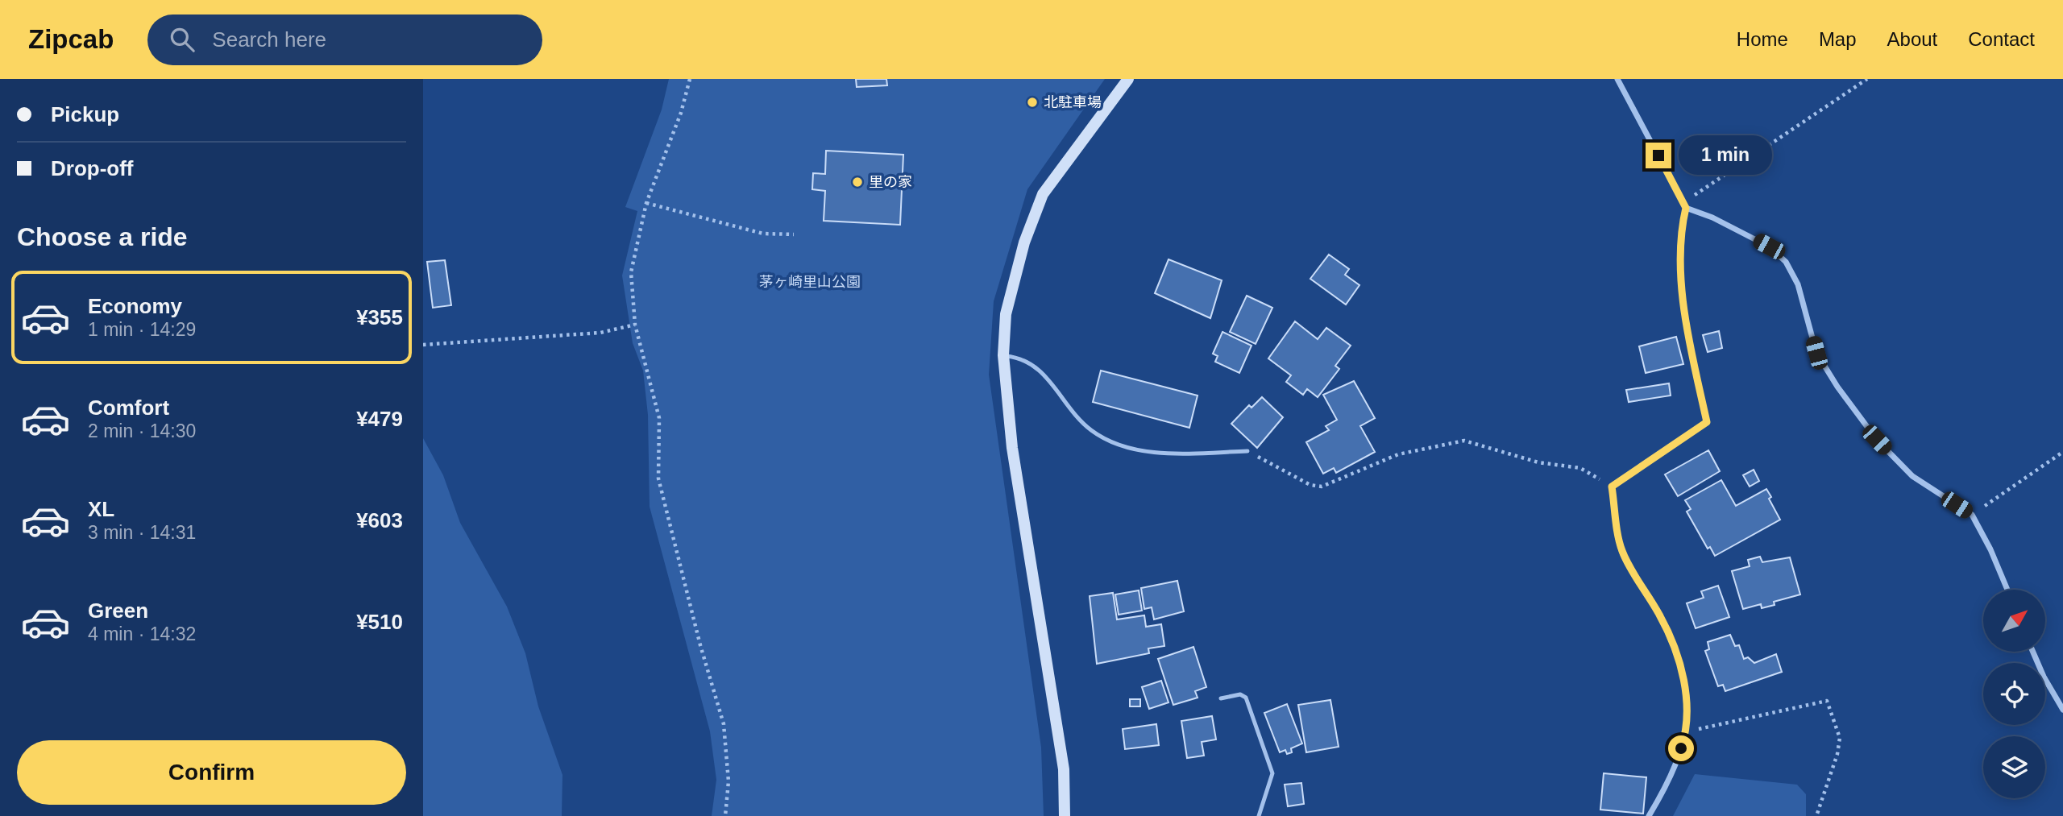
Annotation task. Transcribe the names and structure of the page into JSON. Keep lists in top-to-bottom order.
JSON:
{
  "parks": ["茅ヶ崎里山公園"],
  "places": ["北駐車場", "里の家"],
  "north": "top right",
  "page": {
    "header": "Zipcab",
    "search": "Search here",
    "nav": [
      "Home",
      "Map",
      "About",
      "Contact"
    ],
    "banner": ["Pickup", "Drop-off"],
    "bubble": "1 min",
    "heading": "Choose a ride",
    "list": [
      {
        "name": "Economy",
        "note": "1 min · 14:29",
        "value": "¥355"
      },
      {
        "name": "Comfort",
        "note": "2 min · 14:30",
        "value": "¥479"
      },
      {
        "name": "XL",
        "note": "3 min · 14:31",
        "value": "¥603"
      },
      {
        "name": "Green",
        "note": "4 min · 14:32",
        "value": "¥510"
      }
    ],
    "buttons": "Confirm"
  }
}
